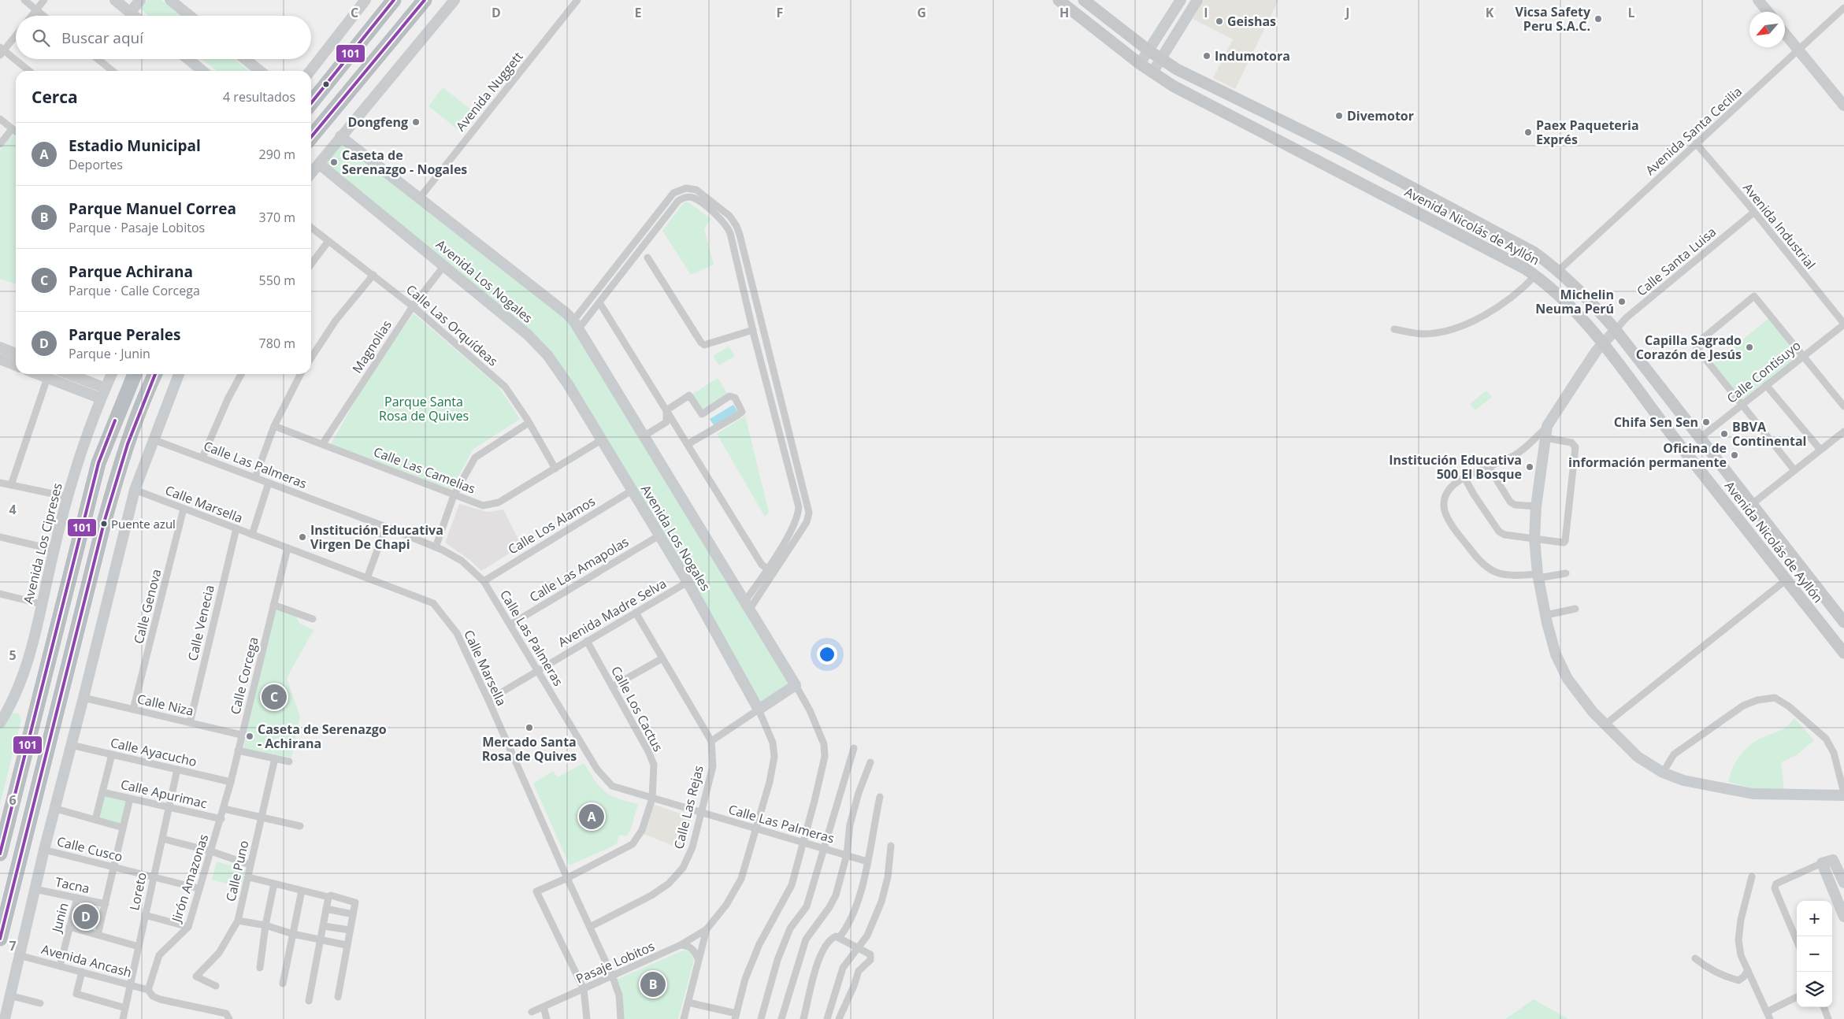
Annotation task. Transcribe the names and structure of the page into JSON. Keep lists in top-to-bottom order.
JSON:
{
  "streets": {
    "main road": ["Avenida Nicolás de Ayllón"],
    "street": [
      "Avenida Nuggett",
      "Avenida Santa Cecilia",
      "Avenida Industrial",
      "Calle Santa Luisa",
      "Avenida Los Nogales",
      "Calle Las Orquídeas",
      "Magnolias",
      "Calle Contisuyo",
      "Calle Las Palmeras",
      "Calle Las Camelias",
      "Calle Marsella",
      "Calle Los Alamos",
      "Avenida Los Cipreses",
      "Calle Las Amapolas",
      "Calle Genova",
      "Avenida Madre Selva",
      "Calle Venecia",
      "Calle Corcega",
      "Calle Niza",
      "Calle Los Cactus",
      "Calle Ayacucho",
      "Calle Apurimac",
      "Calle Las Rejas",
      "Calle Cusco",
      "Calle Puno",
      "Jirón Amazonas",
      "Tacna",
      "Loreto",
      "Junin",
      "Avenida Ancash",
      "Pasaje Lobitos"
    ]
  },
  "crossings": [
    ["Avenida Nuggett", "Avenida Los Nogales"],
    ["Avenida Santa Cecilia", "Avenida Nicolás de Ayllón"],
    ["Avenida Santa Cecilia", "Avenida Industrial"],
    ["Avenida Nicolás de Ayllón", "Calle Santa Luisa"],
    ["Avenida Nicolás de Ayllón", "Calle Contisuyo"],
    ["Avenida Industrial", "Calle Santa Luisa"],
    ["Avenida Industrial", "Calle Contisuyo"],
    ["Avenida Los Nogales", "Magnolias"],
    ["Avenida Los Nogales", "Calle Las Palmeras"],
    ["Avenida Los Nogales", "Calle Las Camelias"],
    ["Avenida Los Nogales", "Calle Los Alamos"],
    ["Avenida Los Nogales", "Calle Las Amapolas"],
    ["Avenida Los Nogales", "Avenida Madre Selva"],
    ["Avenida Los Nogales", "Pasaje Lobitos"],
    ["Calle Las Orquídeas", "Magnolias"],
    ["Calle Las Orquídeas", "Calle Las Camelias"],
    ["Magnolias", "Calle Las Camelias"],
    ["Calle Las Palmeras", "Calle Los Alamos"],
    ["Calle Las Palmeras", "Calle Las Amapolas"],
    ["Calle Las Palmeras", "Avenida Madre Selva"],
    ["Calle Las Palmeras", "Calle Los Cactus"],
    ["Calle Las Palmeras", "Calle Las Rejas"],
    ["Calle Marsella", "Calle Genova"],
    ["Calle Marsella", "Avenida Madre Selva"],
    ["Calle Marsella", "Calle Venecia"],
    ["Calle Marsella", "Calle Corcega"],
    ["Calle Marsella", "Calle Los Cactus"],
    ["Calle Marsella", "Calle Las Rejas"],
    ["Calle Marsella", "Pasaje Lobitos"],
    ["Calle Genova", "Calle Niza"],
    ["Avenida Madre Selva", "Calle Los Cactus"],
    ["Avenida Madre Selva", "Calle Las Rejas"],
    ["Calle Venecia", "Calle Niza"],
    ["Calle Corcega", "Calle Niza"],
    ["Calle Corcega", "Calle Ayacucho"],
    ["Calle Corcega", "Jirón Amazonas"],
    ["Calle Los Cactus", "Pasaje Lobitos"],
    ["Calle Ayacucho", "Loreto"],
    ["Calle Apurimac", "Jirón Amazonas"],
    ["Calle Apurimac", "Loreto"],
    ["Calle Cusco", "Jirón Amazonas"],
    ["Calle Cusco", "Loreto"],
    ["Jirón Amazonas", "Avenida Ancash"],
    ["Tacna", "Junin"],
    ["Loreto", "Avenida Ancash"],
    ["Junin", "Avenida Ancash"]
  ],
  "parks": ["Parque Santa Rosa de Quives"],
  "places": [
    "Vicsa Safety Peru S.A.C.",
    "Geishas",
    "Indumotora",
    "Divemotor",
    "Dongfeng",
    "Paex Paqueteria Exprés",
    "Caseta de Serenazgo - Nogales",
    "Michelin Neuma Perú",
    "Capilla Sagrado Corazón de Jesús",
    "Chifa Sen Sen",
    "BBVA Continental",
    "Oficina de información permanente",
    "Institución Educativa 500 El Bosque",
    "Puente azul",
    "Institución Educativa Virgen De Chapi",
    "Mercado Santa Rosa de Quives",
    "Caseta de Serenazgo - Achirana"
  ],
  "lines": ["transit line 101"],
  "north": "bottom left",
  "page": {
    "search": "Buscar aquí",
    "heading": ["Cerca", "4 resultados"],
    "list": [
      {
        "mark": "A",
        "name": "Estadio Municipal",
        "note": "Deportes",
        "value": "290 m"
      },
      {
        "mark": "B",
        "name": "Parque Manuel Correa",
        "note": "Parque · Pasaje Lobitos",
        "value": "370 m"
      },
      {
        "mark": "C",
        "name": "Parque Achirana",
        "note": "Parque · Calle Corcega",
        "value": "550 m"
      },
      {
        "mark": "D",
        "name": "Parque Perales",
        "note": "Parque · Junin",
        "value": "780 m"
      }
    ],
    "pins": [
      "C",
      "A",
      "D",
      "B"
    ],
    "map_buttons": ["+", "−"]
  },
  "grid": {
    "columns": [
      "C",
      "D",
      "E",
      "F",
      "G",
      "H",
      "I",
      "J",
      "K",
      "L"
    ],
    "rows": [
      "4",
      "5",
      "6",
      "7"
    ]
  }
}
